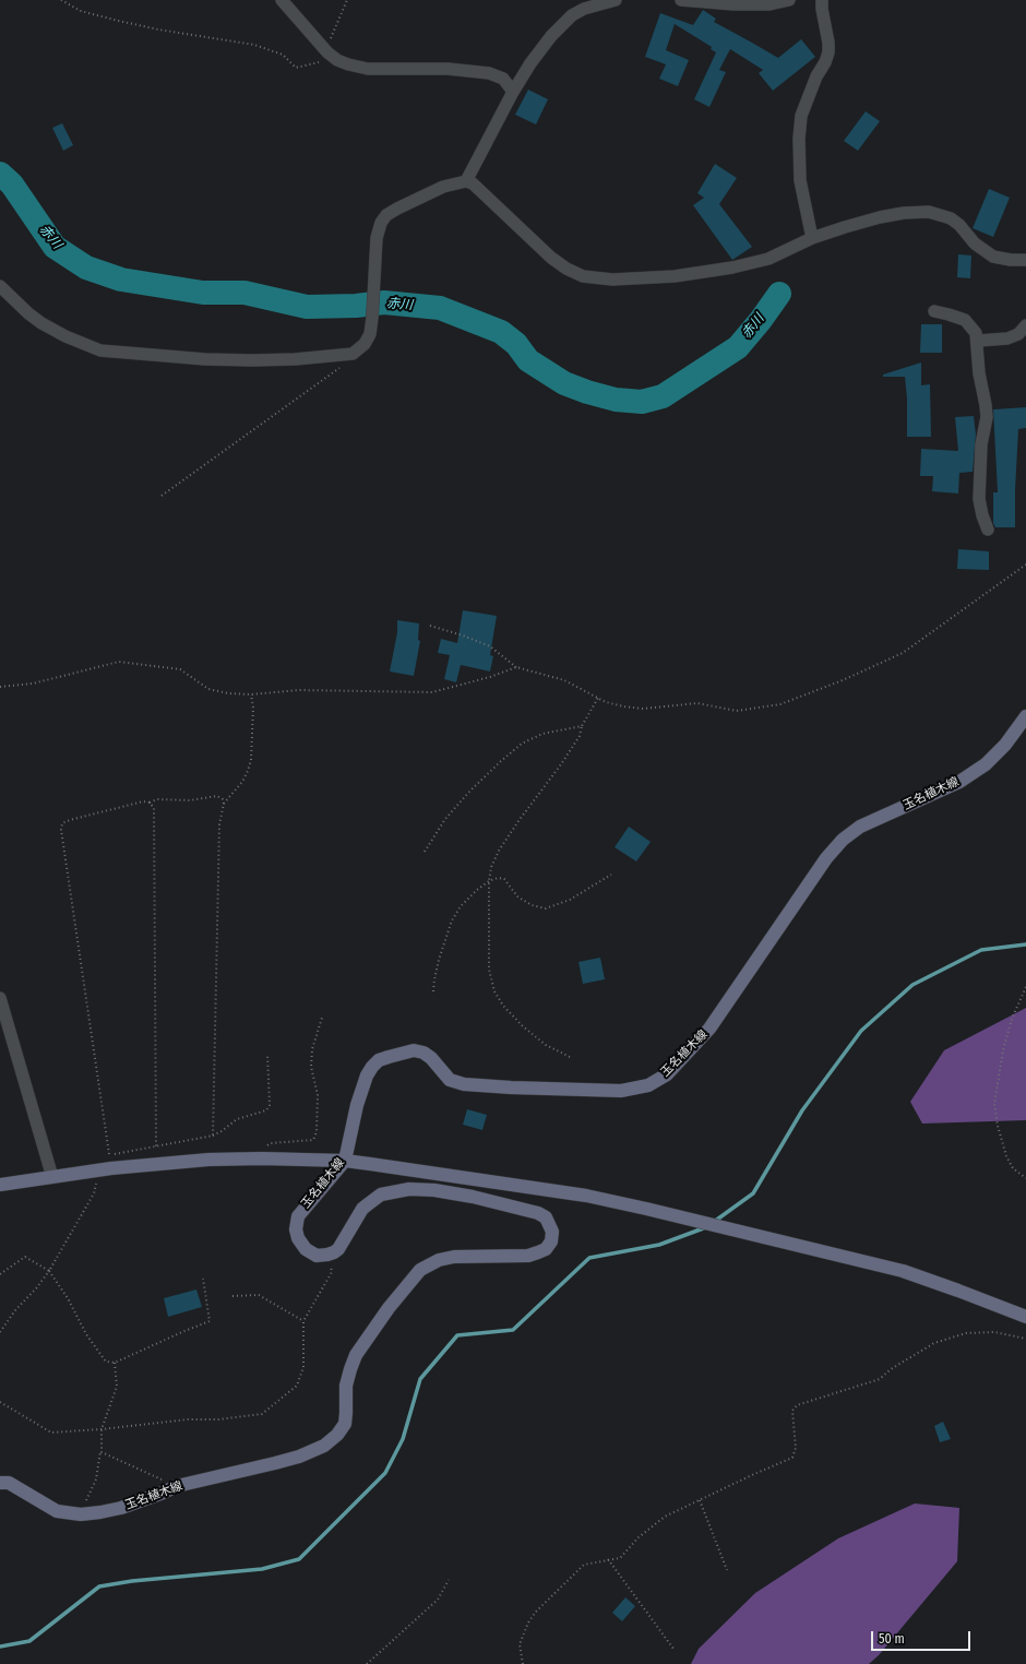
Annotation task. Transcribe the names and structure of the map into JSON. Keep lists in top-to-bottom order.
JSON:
{
  "streets": {
    "main road": ["玉名植木線"]
  },
  "water": ["赤川"],
  "scale_bar": "50 m"
}
